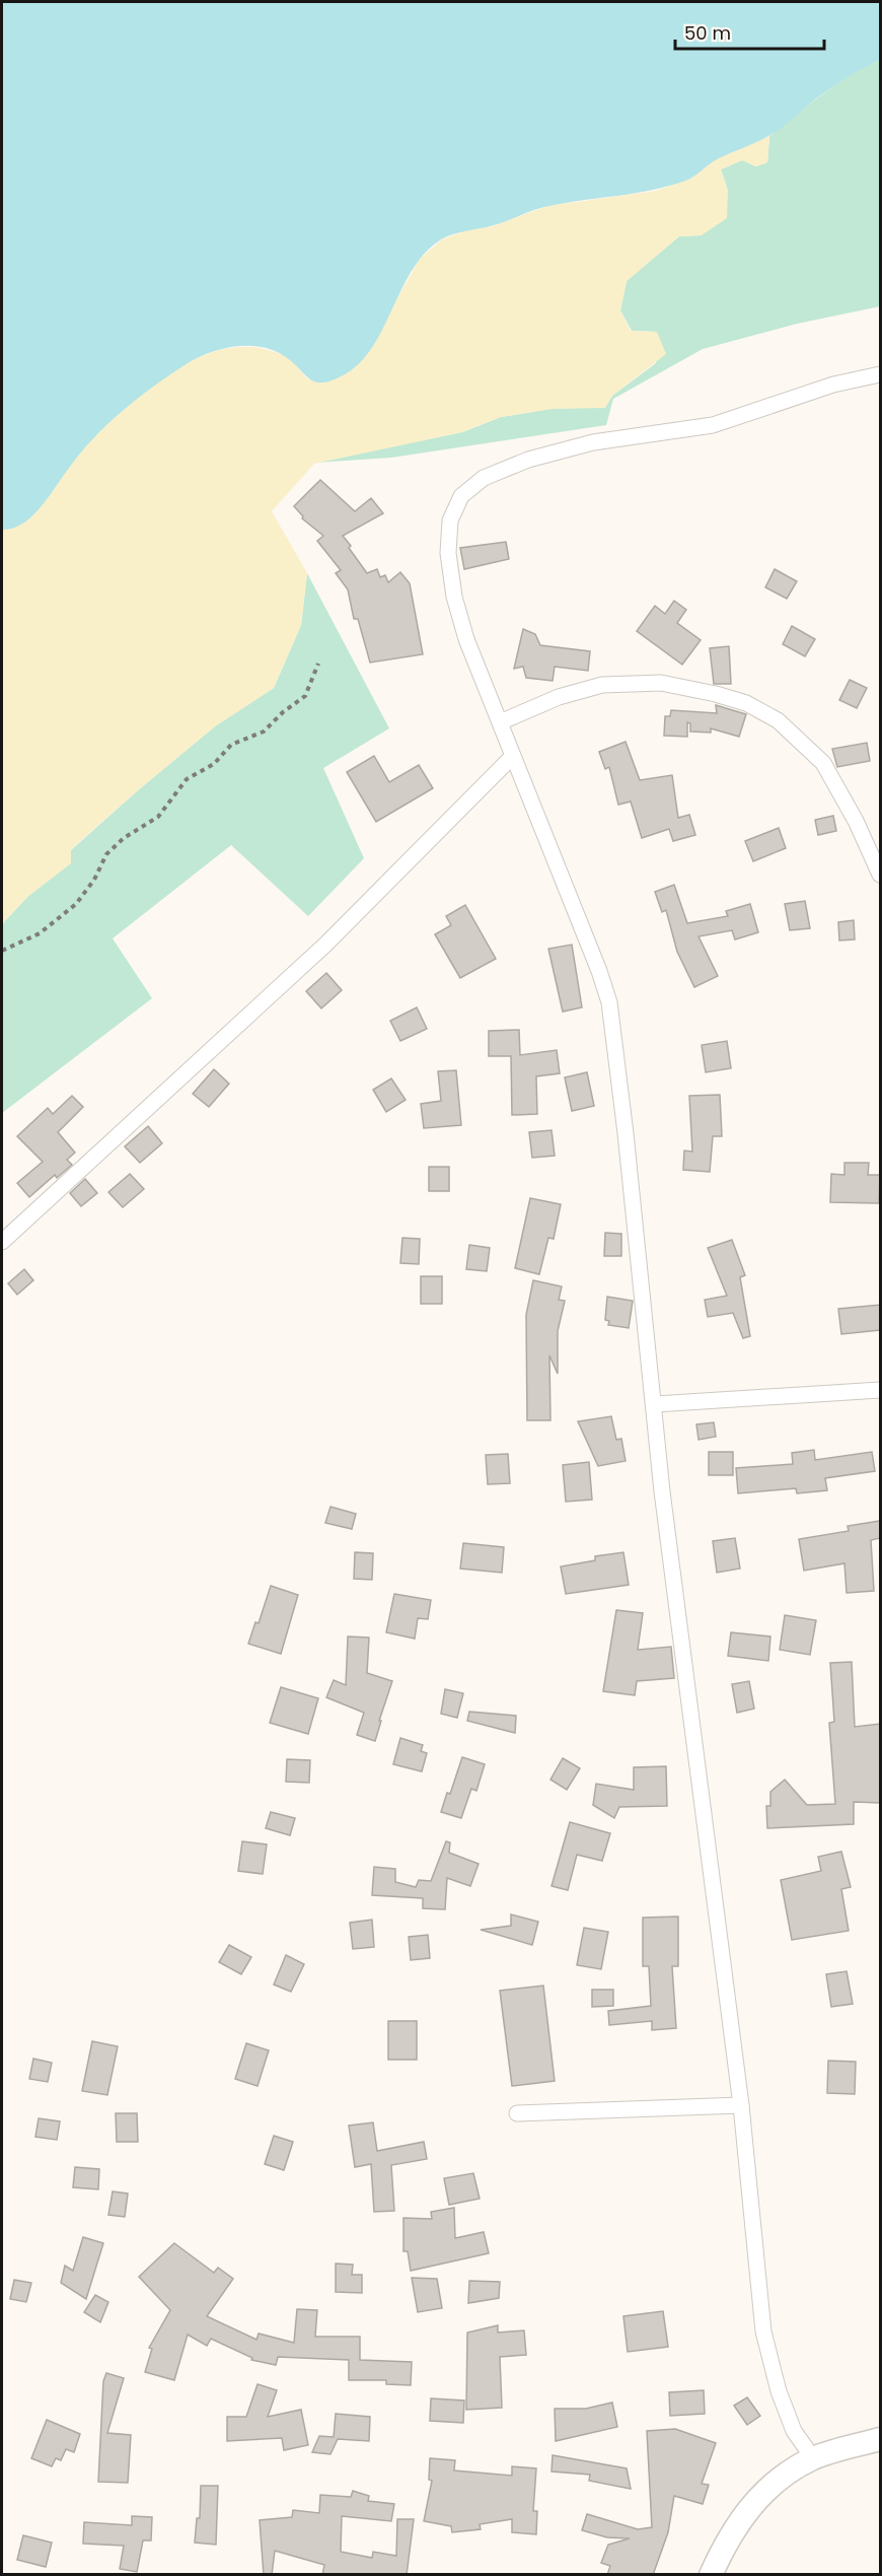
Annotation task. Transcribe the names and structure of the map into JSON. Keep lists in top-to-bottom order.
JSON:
{
  "scale_bar": "50 m"
}
